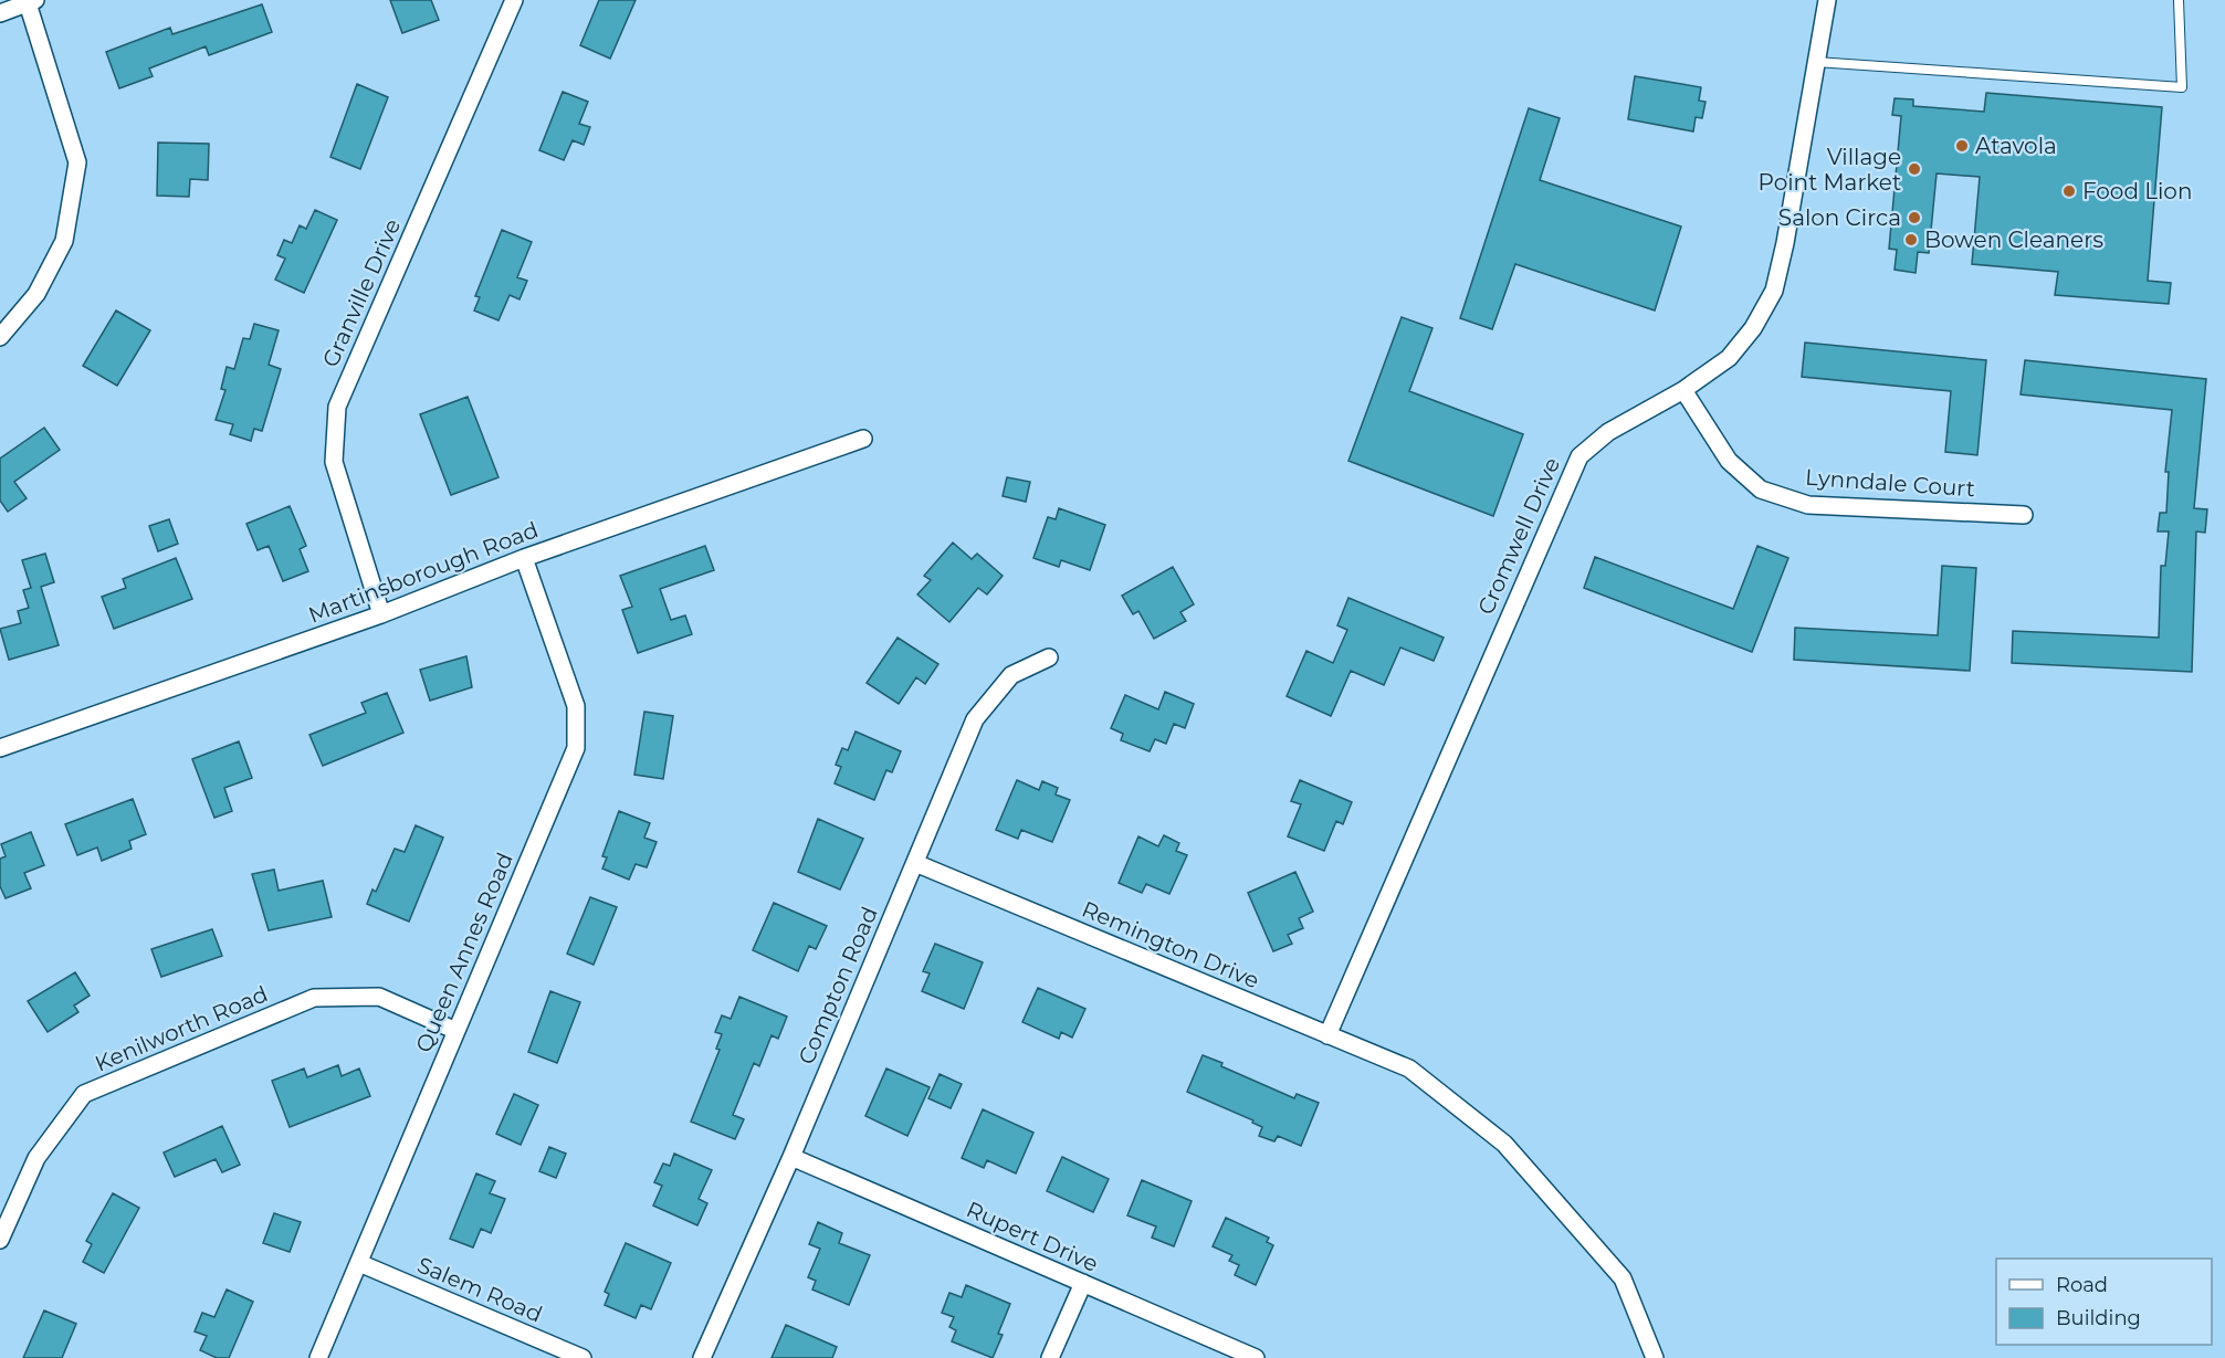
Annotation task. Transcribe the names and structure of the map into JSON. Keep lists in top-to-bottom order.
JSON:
{
  "streets": {
    "street": [
      "Granville Drive",
      "Lynndale Court",
      "Cromwell Drive",
      "Martinsborough Road",
      "Remington Drive",
      "Queen Annes Road",
      "Compton Road",
      "Kenilworth Road",
      "Rupert Drive",
      "Salem Road"
    ]
  },
  "crossings": [
    ["Granville Drive", "Martinsborough Road"],
    ["Lynndale Court", "Cromwell Drive"],
    ["Cromwell Drive", "Remington Drive"],
    ["Martinsborough Road", "Queen Annes Road"],
    ["Remington Drive", "Compton Road"],
    ["Queen Annes Road", "Kenilworth Road"],
    ["Queen Annes Road", "Salem Road"],
    ["Compton Road", "Rupert Drive"]
  ],
  "places": [
    "Atavola",
    "Village Point Market",
    "Food Lion",
    "Salon Circa",
    "Bowen Cleaners"
  ],
  "legend": ["Road", "Building"]
}
